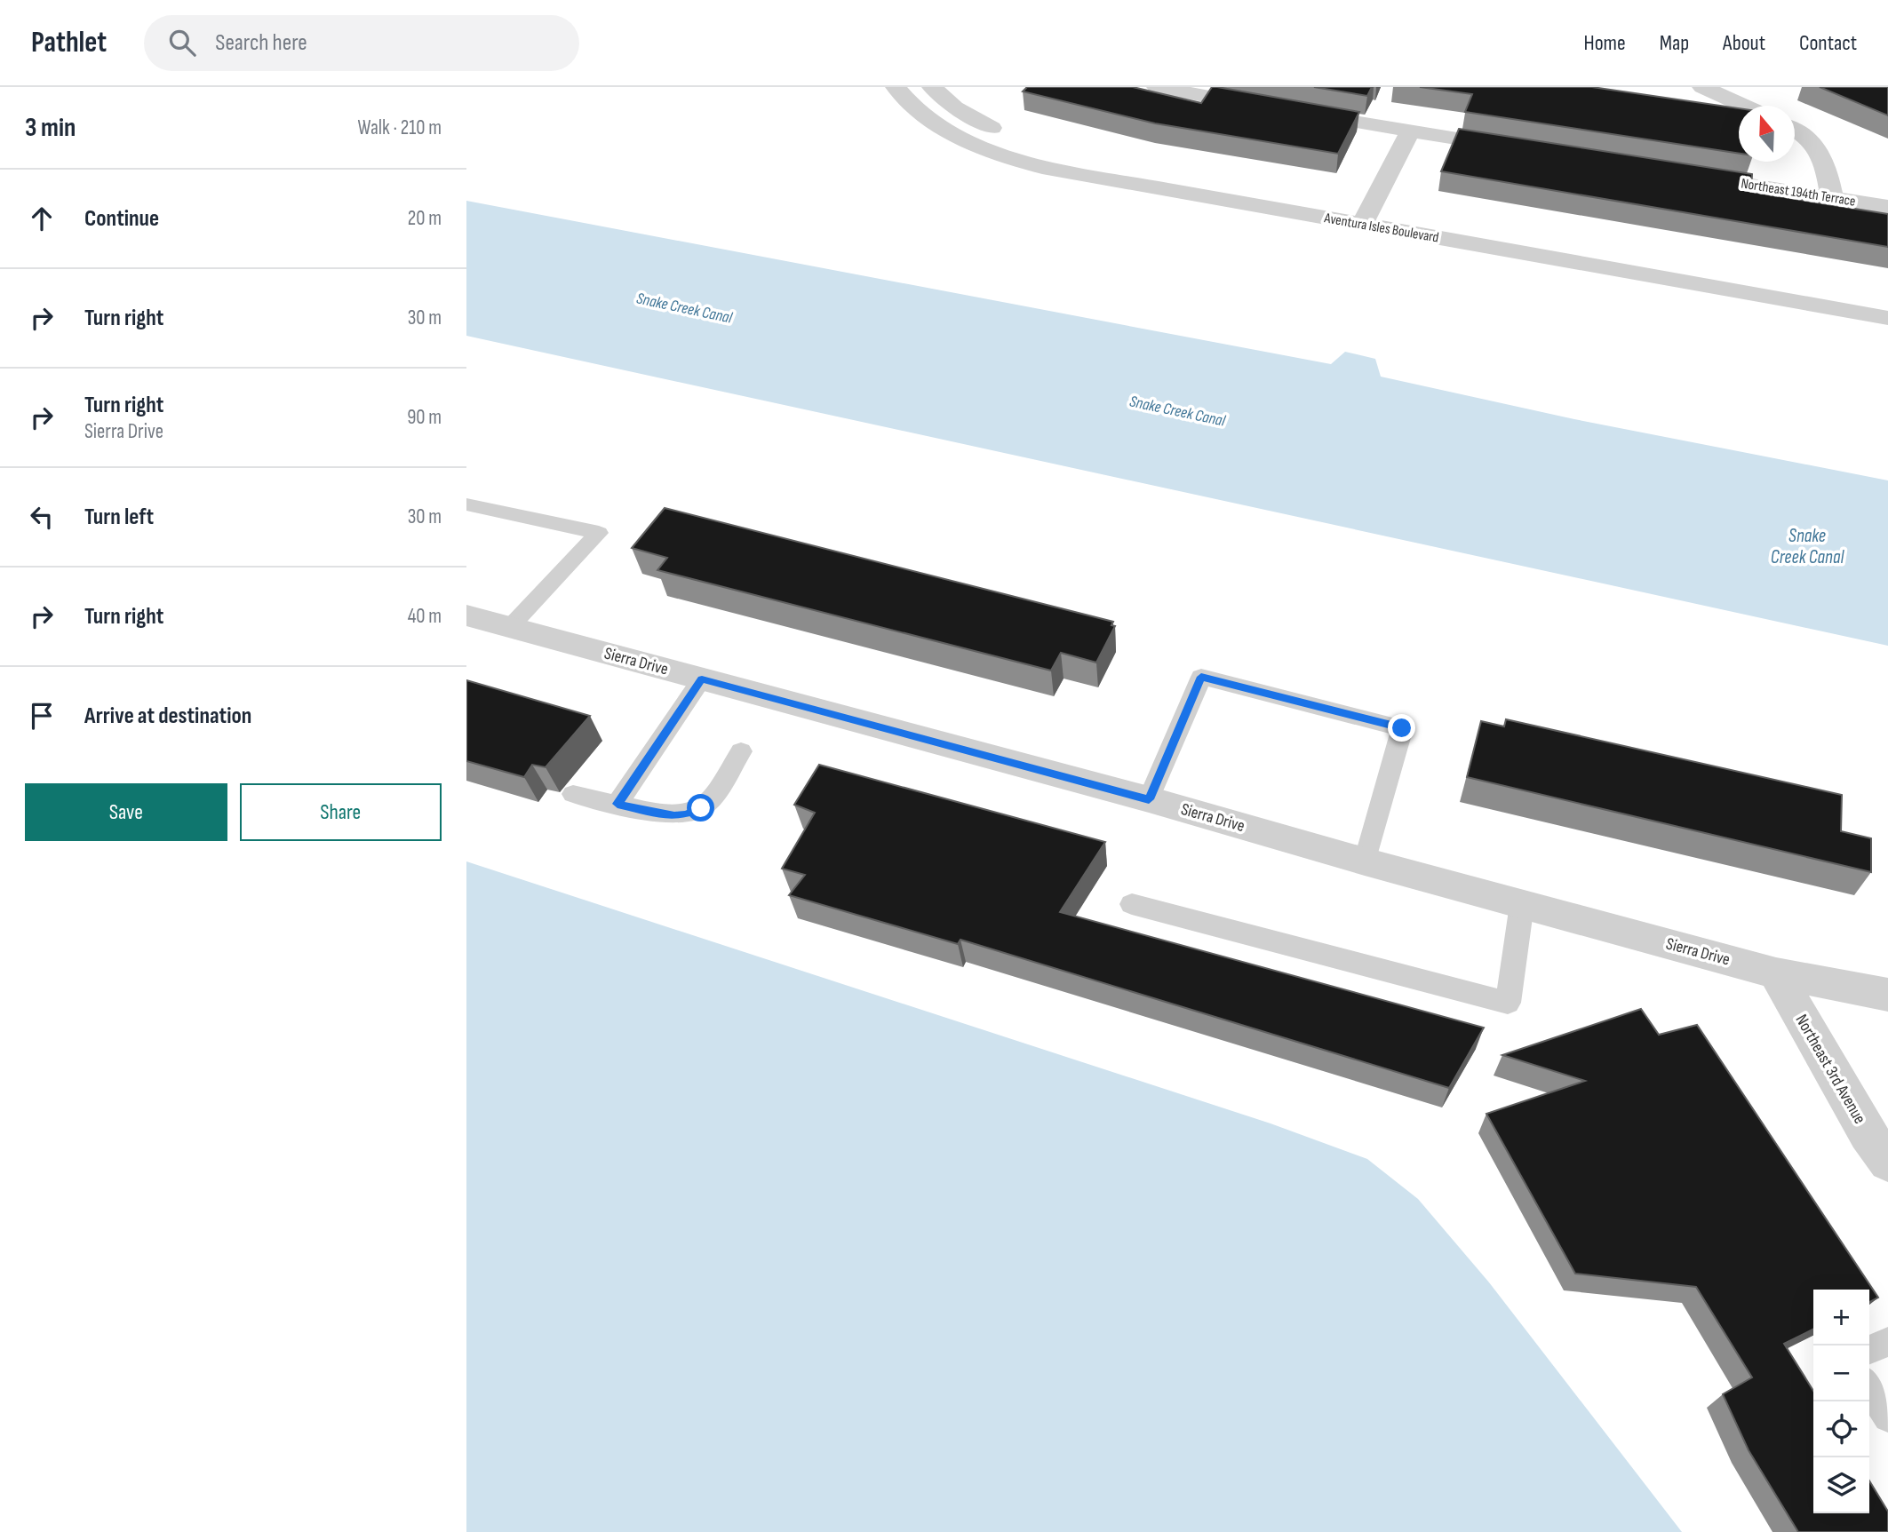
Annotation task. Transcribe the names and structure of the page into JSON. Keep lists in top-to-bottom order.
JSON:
{
  "streets": {
    "street": [
      "Northeast 194th Terrace",
      "Aventura Isles Boulevard",
      "Sierra Drive",
      "Northeast 3rd Avenue"
    ]
  },
  "crossings": [
    ["Sierra Drive", "Northeast 3rd Avenue"]
  ],
  "water": ["Snake Creek Canal"],
  "north": "top",
  "page": {
    "header": "Pathlet",
    "search": "Search here",
    "nav": [
      "Home",
      "Map",
      "About",
      "Contact"
    ],
    "heading": ["3 min", "Walk · 210 m"],
    "list": [
      ["Continue", "20 m"],
      ["Turn right", "30 m"],
      ["Turn right", "Sierra Drive", "90 m"],
      ["Turn left", "30 m"],
      ["Turn right", "40 m"],
      "Arrive at destination"
    ],
    "buttons": ["Save", "Share"],
    "map_buttons": ["+", "−"]
  }
}
